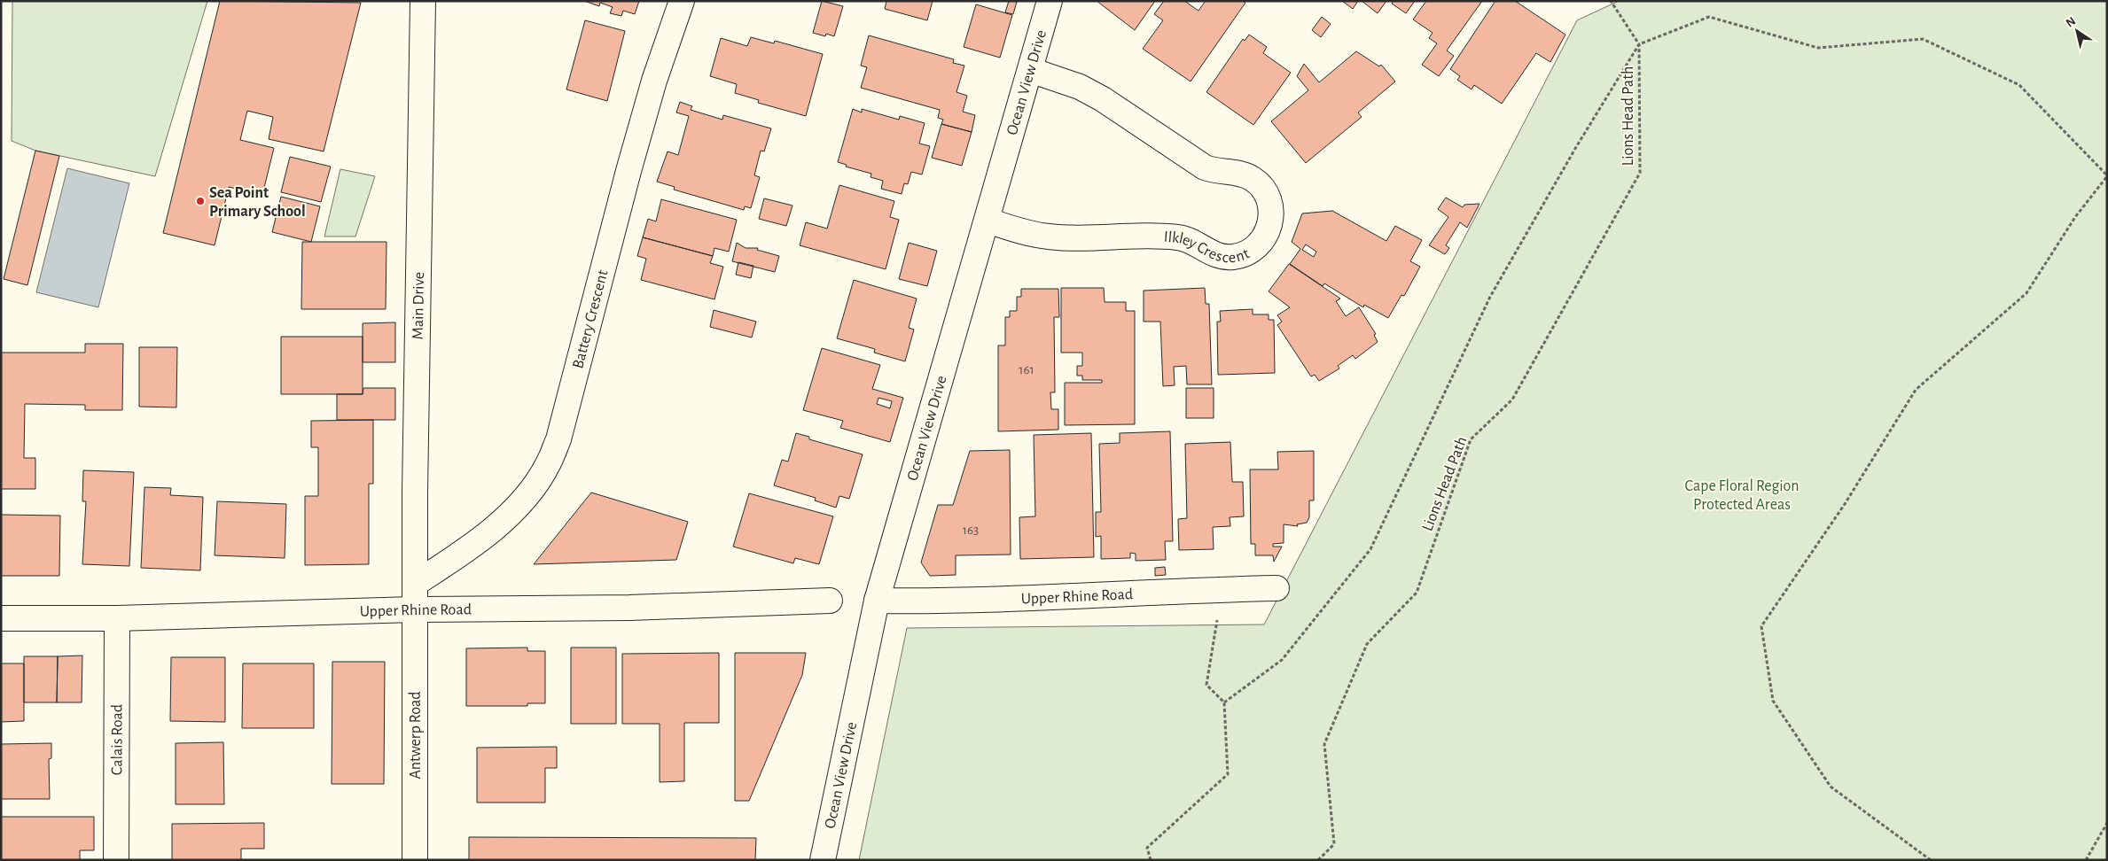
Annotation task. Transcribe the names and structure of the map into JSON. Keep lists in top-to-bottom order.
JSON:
{
  "streets": {
    "street": [
      "Ocean View Drive",
      "Ilkley Crescent",
      "Main Drive",
      "Battery Crescent",
      "Upper Rhine Road",
      "Antwerp Road",
      "Calais Road"
    ],
    "path": ["Lions Head Path"]
  },
  "crossings": [
    ["Ocean View Drive", "Ilkley Crescent"],
    ["Ocean View Drive", "Upper Rhine Road"],
    ["Main Drive", "Battery Crescent"],
    ["Main Drive", "Upper Rhine Road"],
    ["Main Drive", "Antwerp Road"],
    ["Upper Rhine Road", "Antwerp Road"],
    ["Upper Rhine Road", "Calais Road"]
  ],
  "parks": ["Cape Floral Region Protected Areas"],
  "places": ["Sea Point Primary School"],
  "house_numbers": ["161", "163"],
  "north": "top left"
}
